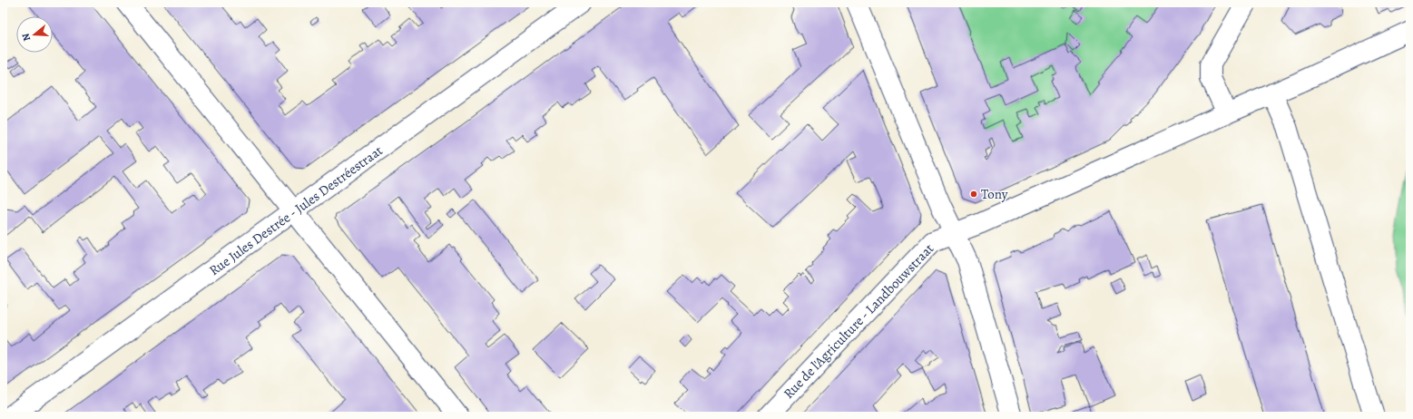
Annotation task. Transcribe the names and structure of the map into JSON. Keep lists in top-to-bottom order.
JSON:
{
  "streets": {
    "street": ["Rue Jules Destrée - Jules Destréestraat", "Rue de l'Agriculture - Landbouwstraat"]
  },
  "places": ["Tony"],
  "north": "left"
}
